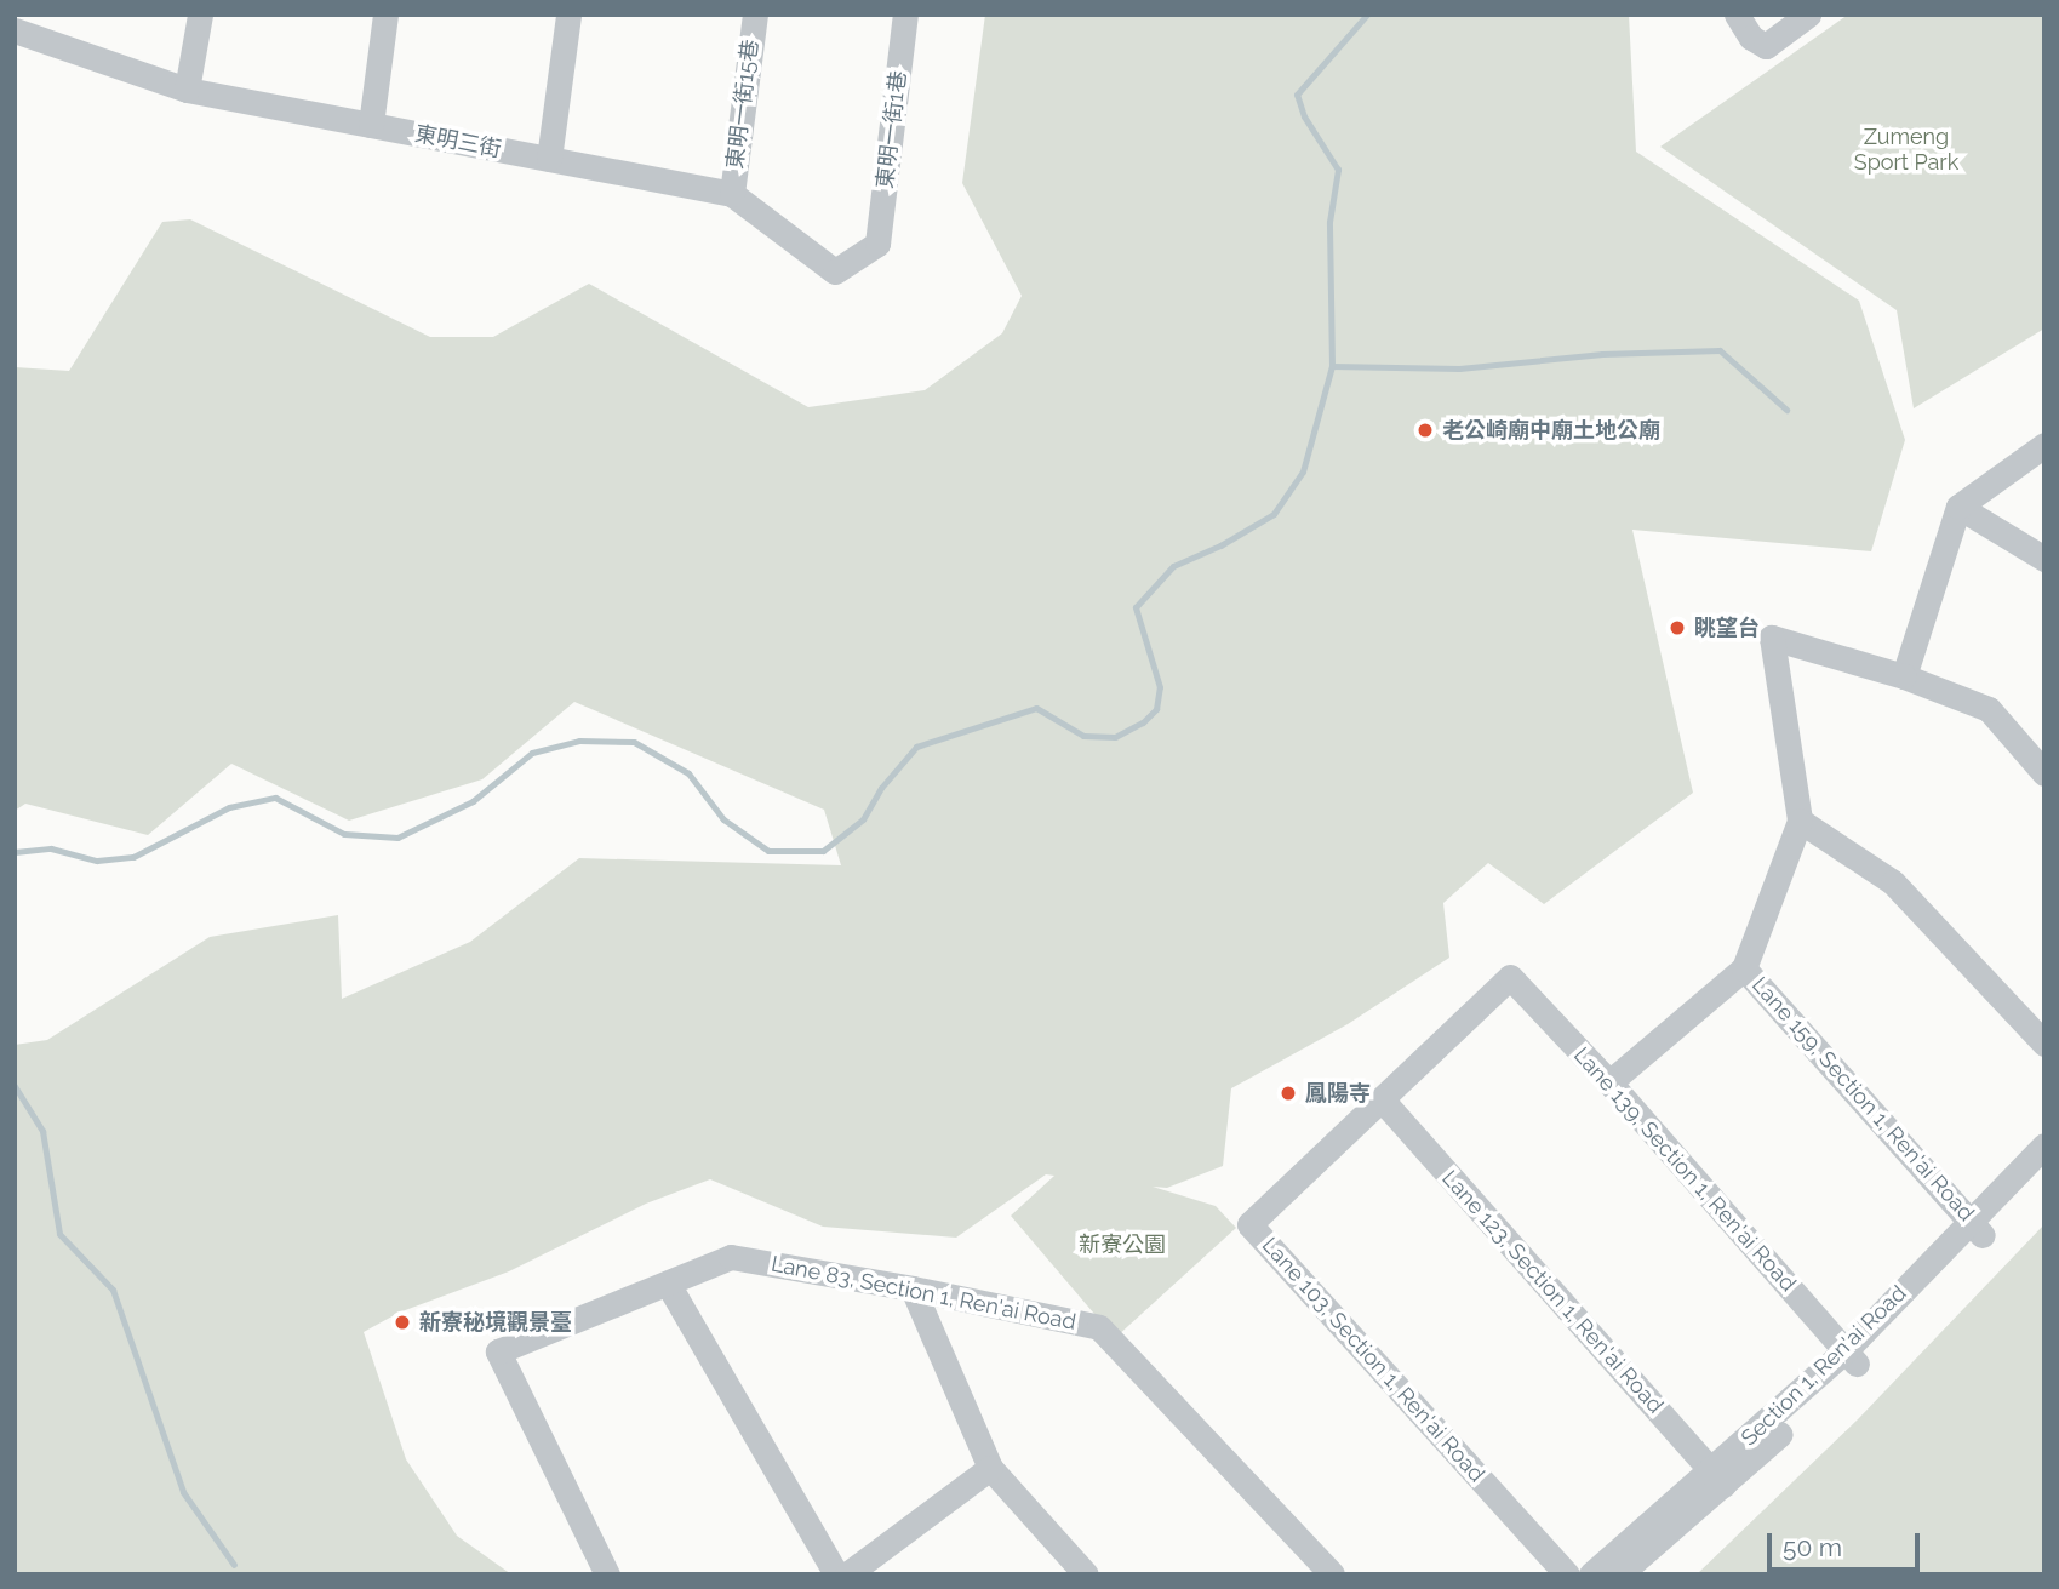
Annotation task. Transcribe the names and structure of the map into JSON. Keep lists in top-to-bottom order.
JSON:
{
  "streets": {
    "street": [
      "東明一街15巷",
      "東明一街1巷",
      "東明三街",
      "Lane 159, Section 1, Ren'ai Road",
      "Lane 139, Section 1, Ren'ai Road",
      "Lane 123, Section 1, Ren'ai Road",
      "Lane 83, Section 1, Ren'ai Road",
      "Lane 103, Section 1, Ren'ai Road",
      "Section 1, Ren'ai Road"
    ]
  },
  "crossings": [
    ["東明一街15巷", "東明三街"],
    ["東明一街1巷", "東明三街"],
    ["Lane 159, Section 1, Ren'ai Road", "Section 1, Ren'ai Road"],
    ["Lane 139, Section 1, Ren'ai Road", "Lane 103, Section 1, Ren'ai Road"],
    ["Lane 139, Section 1, Ren'ai Road", "Section 1, Ren'ai Road"],
    ["Lane 123, Section 1, Ren'ai Road", "Lane 103, Section 1, Ren'ai Road"],
    ["Lane 123, Section 1, Ren'ai Road", "Section 1, Ren'ai Road"]
  ],
  "parks": ["Zumeng Sport Park", "新寮公園"],
  "places": [
    "老公崎廟中廟土地公廟",
    "眺望台",
    "鳳陽寺",
    "新寮秘境觀景臺"
  ],
  "scale_bar": "50 m"
}
